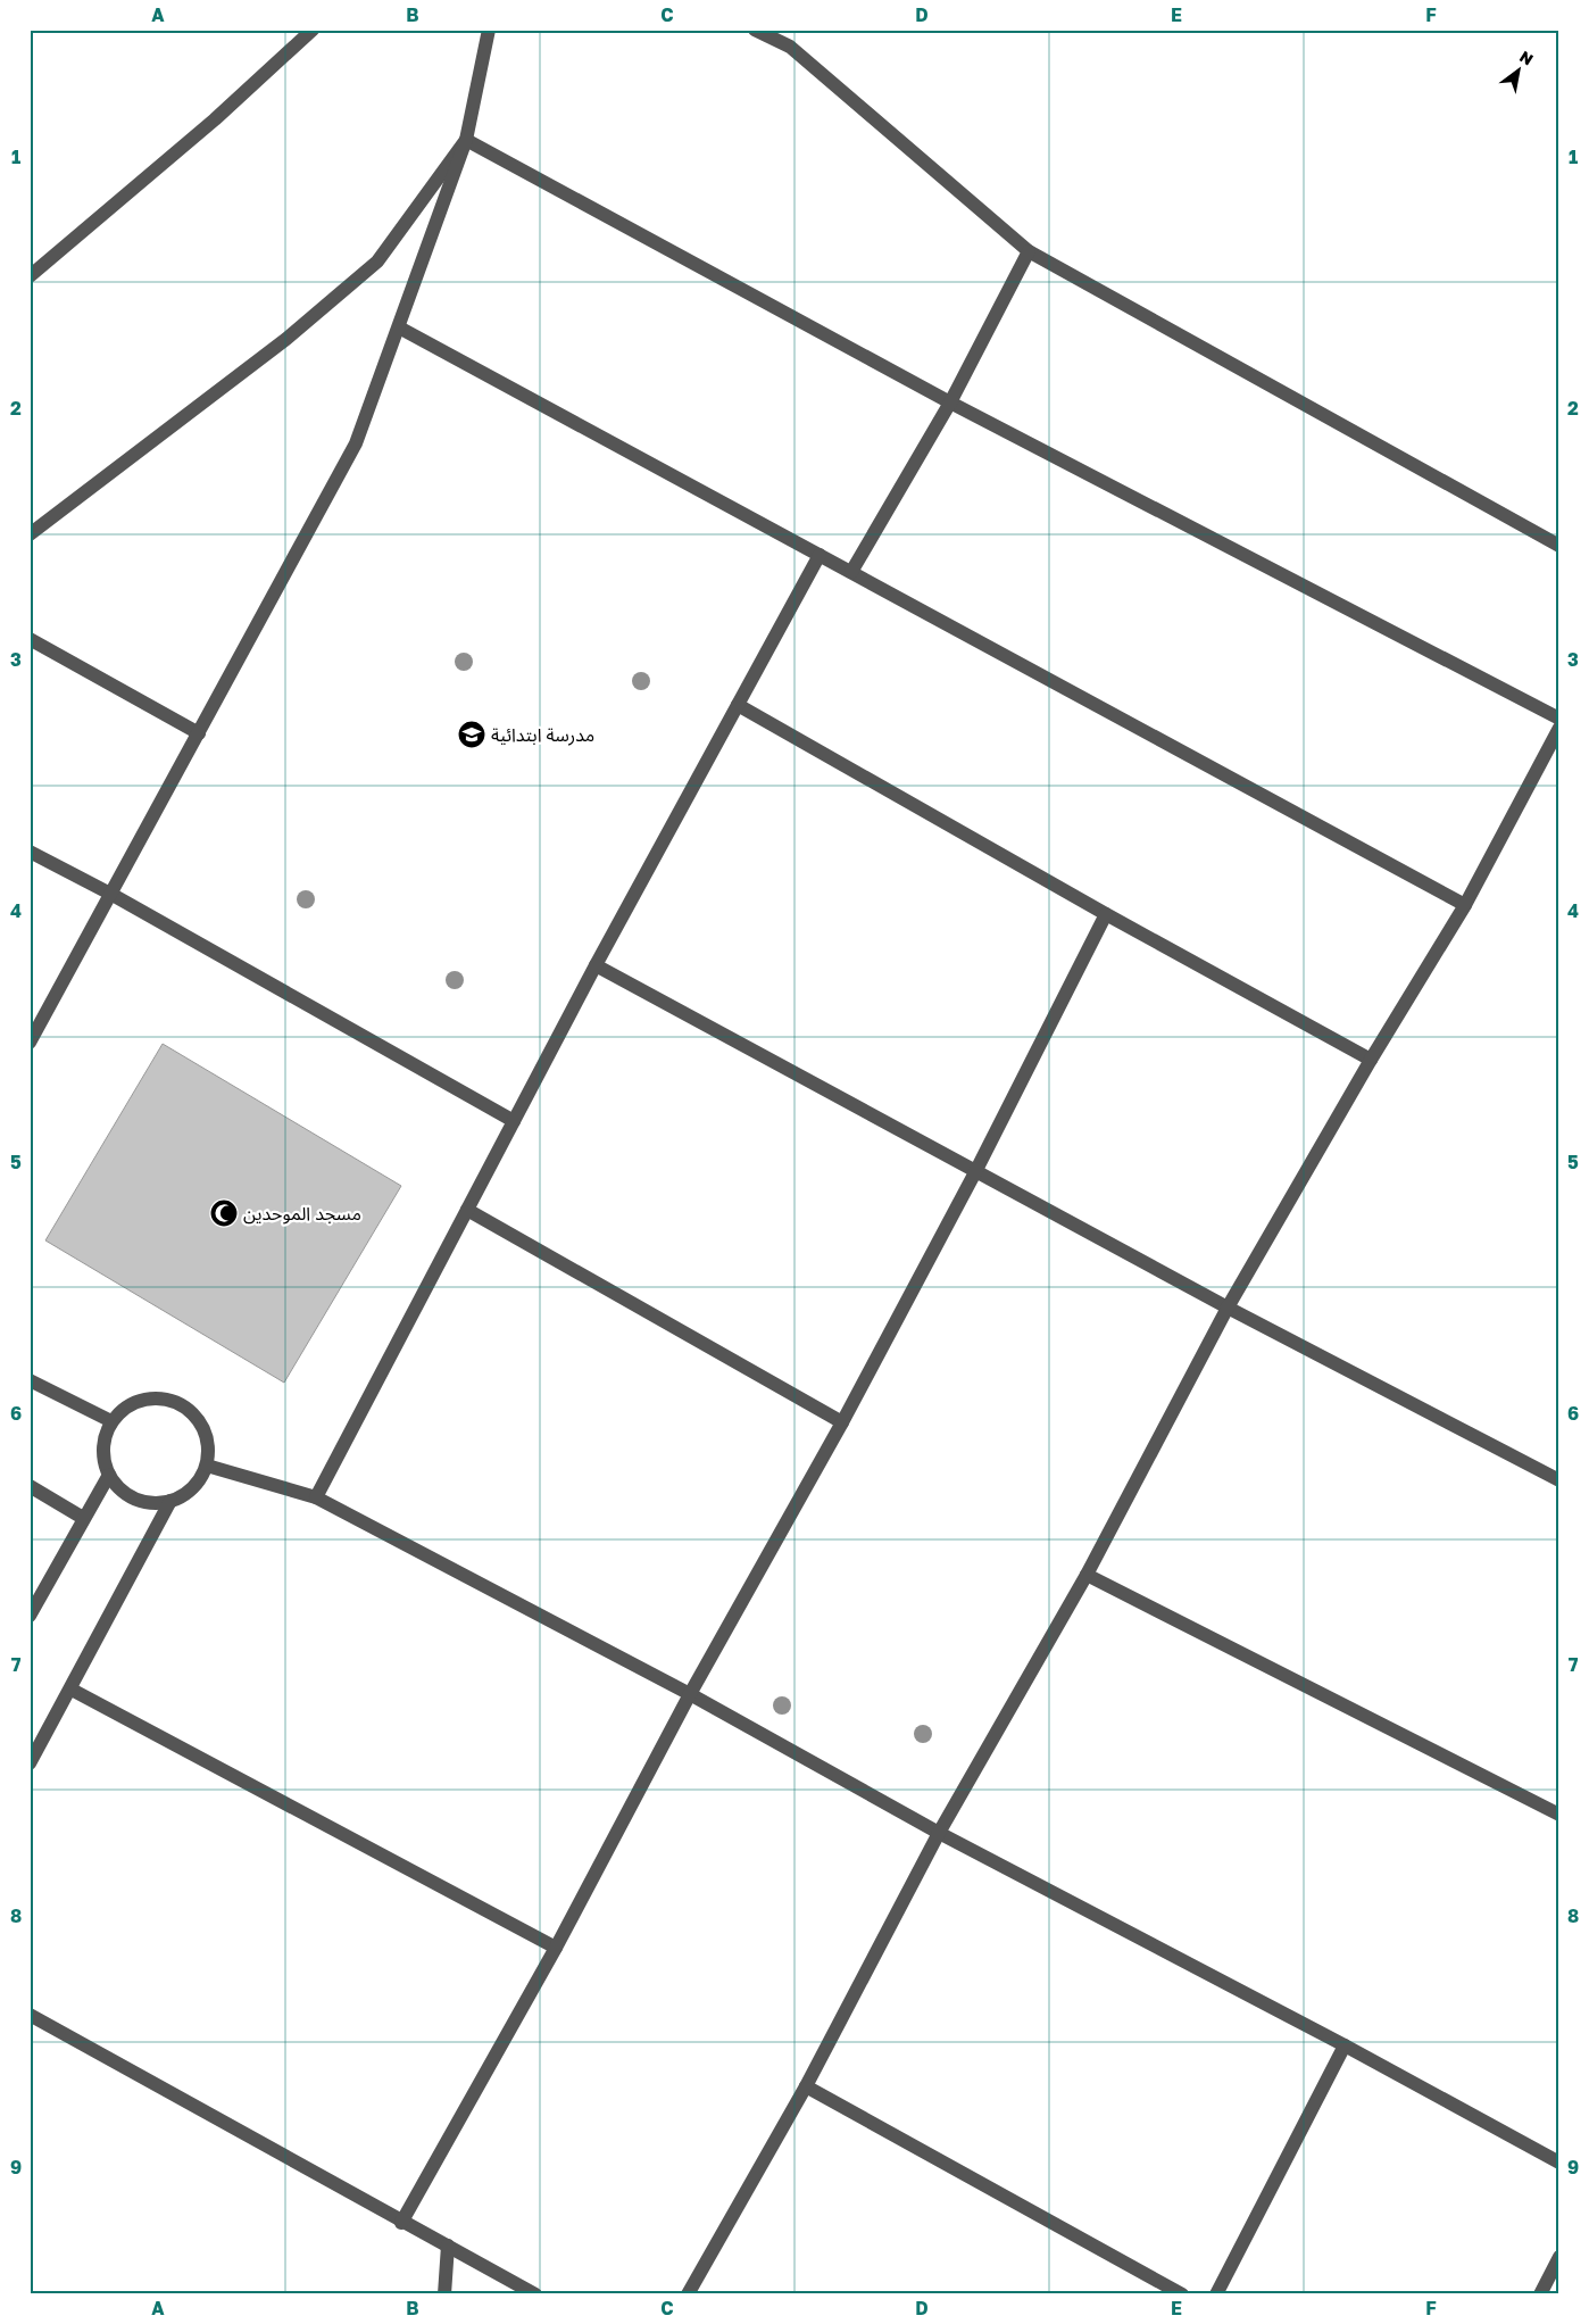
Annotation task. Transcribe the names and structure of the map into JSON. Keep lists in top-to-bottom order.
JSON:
{
  "places": {
    "school or university": ["مدرسة ابتدائية"],
    "mosque": ["مسجد الموحدين"]
  },
  "north": "top right",
  "grid": {
    "columns": [
      "A",
      "B",
      "C",
      "D",
      "E",
      "F"
    ],
    "rows": [
      "1",
      "2",
      "3",
      "4",
      "5",
      "6",
      "7",
      "8",
      "9"
    ]
  }
}
